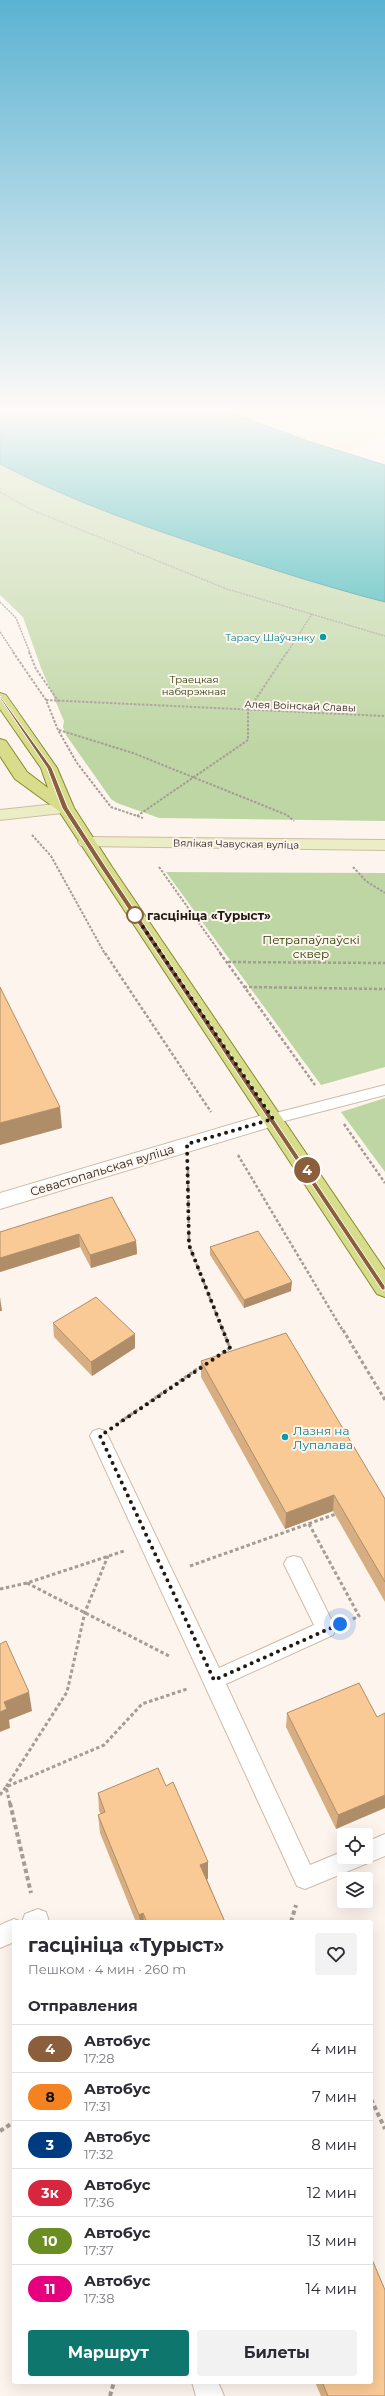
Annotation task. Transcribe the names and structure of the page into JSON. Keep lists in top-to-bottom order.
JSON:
{
  "streets": {
    "main road": ["Вялікая Чавуская вуліца"],
    "street": ["Севастопальская вуліца"],
    "path": ["Алея Воінскай Славы"]
  },
  "parks": ["Траецкая набярэжная", "Петрапаўлаўскі сквер"],
  "places": ["Тарасу Шаўчэнку", "гасцініца «Турыст»", "Лазня на Лупалава"],
  "lines": ["bus line 4"],
  "page": {
    "on_map": "4",
    "heading": [
      ["гасцініца «Турыст»", "Пешком · 4 мин · 260 m"],
      "Отправления"
    ],
    "list": [
      {
        "mark": "4",
        "name": "Автобус",
        "note": "17:28",
        "value": "4 мин"
      },
      {
        "mark": "8",
        "name": "Автобус",
        "note": "17:31",
        "value": "7 мин"
      },
      {
        "mark": "3",
        "name": "Автобус",
        "note": "17:32",
        "value": "8 мин"
      },
      {
        "mark": "3к",
        "name": "Автобус",
        "note": "17:36",
        "value": "12 мин"
      },
      {
        "mark": "10",
        "name": "Автобус",
        "note": "17:37",
        "value": "13 мин"
      },
      {
        "mark": "11",
        "name": "Автобус",
        "note": "17:38",
        "value": "14 мин"
      }
    ],
    "buttons": ["Маршрут", "Билеты"]
  }
}
